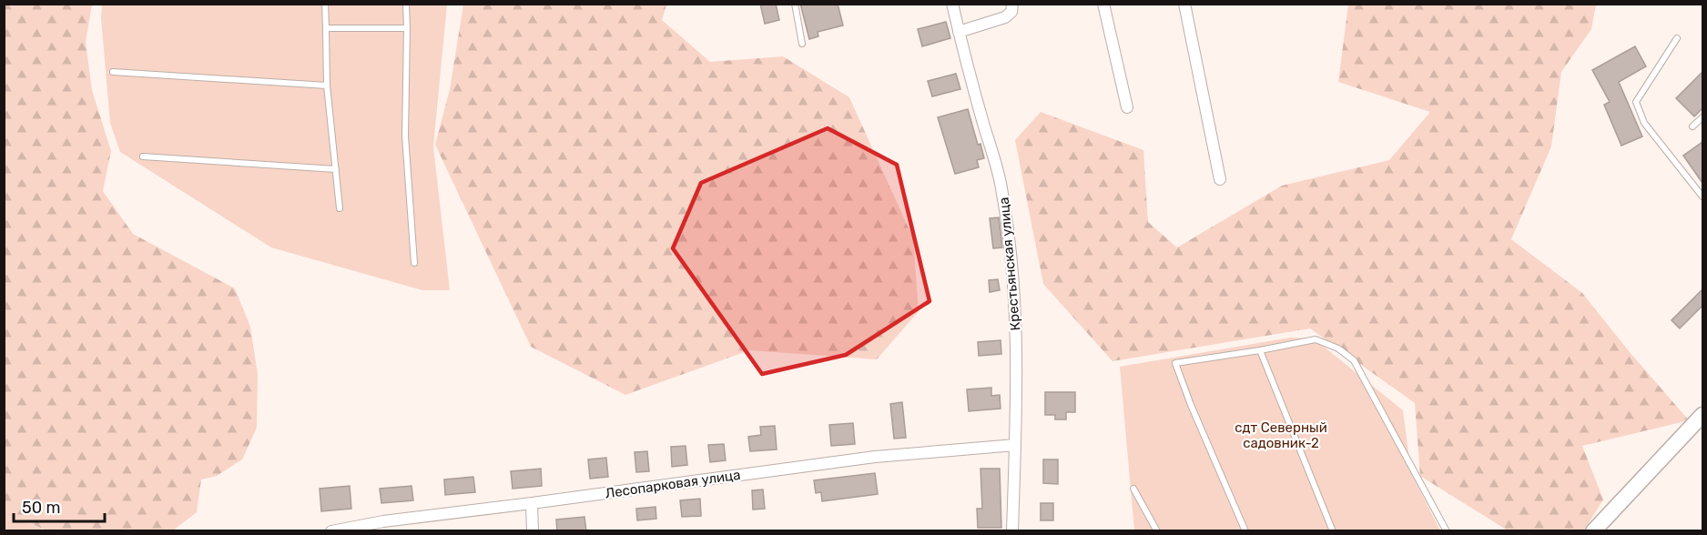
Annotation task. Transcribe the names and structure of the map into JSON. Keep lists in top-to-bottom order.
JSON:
{
  "streets": {
    "street": ["Крестьянская улица", "Лесопарковая улица"]
  },
  "crossings": [
    ["Крестьянская улица", "Лесопарковая улица"]
  ],
  "parks": ["сдт Северный садовник-2"],
  "scale_bar": "50 m"
}
